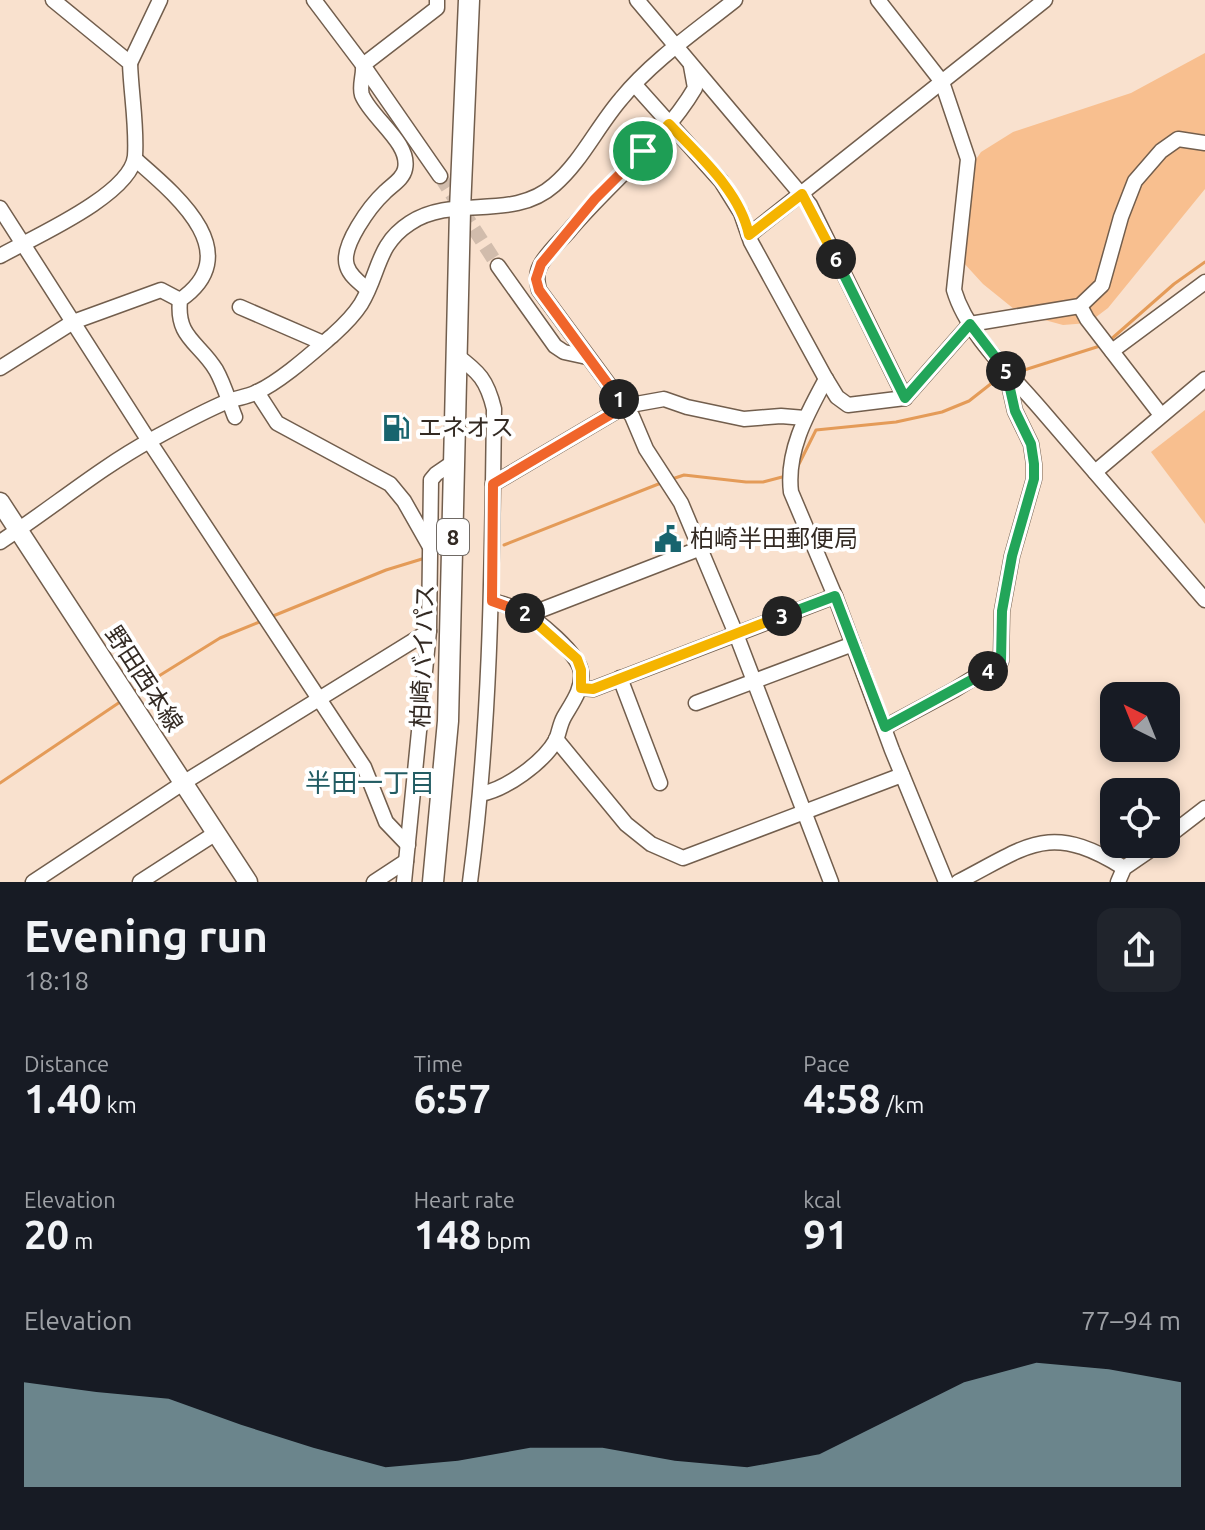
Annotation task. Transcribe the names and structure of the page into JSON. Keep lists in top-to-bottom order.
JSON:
{
  "streets": {
    "highway": ["8", "柏崎バイパス"],
    "main road": ["野田西本線"]
  },
  "districts": ["半田一丁目"],
  "places": {
    "fuel station": ["エネオス"],
    "public building": ["柏崎半田郵便局"]
  },
  "north": "top left",
  "page": {
    "pins": [
      "6",
      "5",
      "1",
      "2",
      "3",
      "4"
    ],
    "heading": ["Evening run", "18:18"],
    "stats": [
      ["Distance", "1.40 km"],
      ["Time", "6:57"],
      ["Pace", "4:58 /km"],
      ["Elevation", "20 m"],
      ["Heart rate", "148 bpm"],
      ["kcal", "91"]
    ],
    "chart": ["Elevation", "77–94 m"]
  }
}
